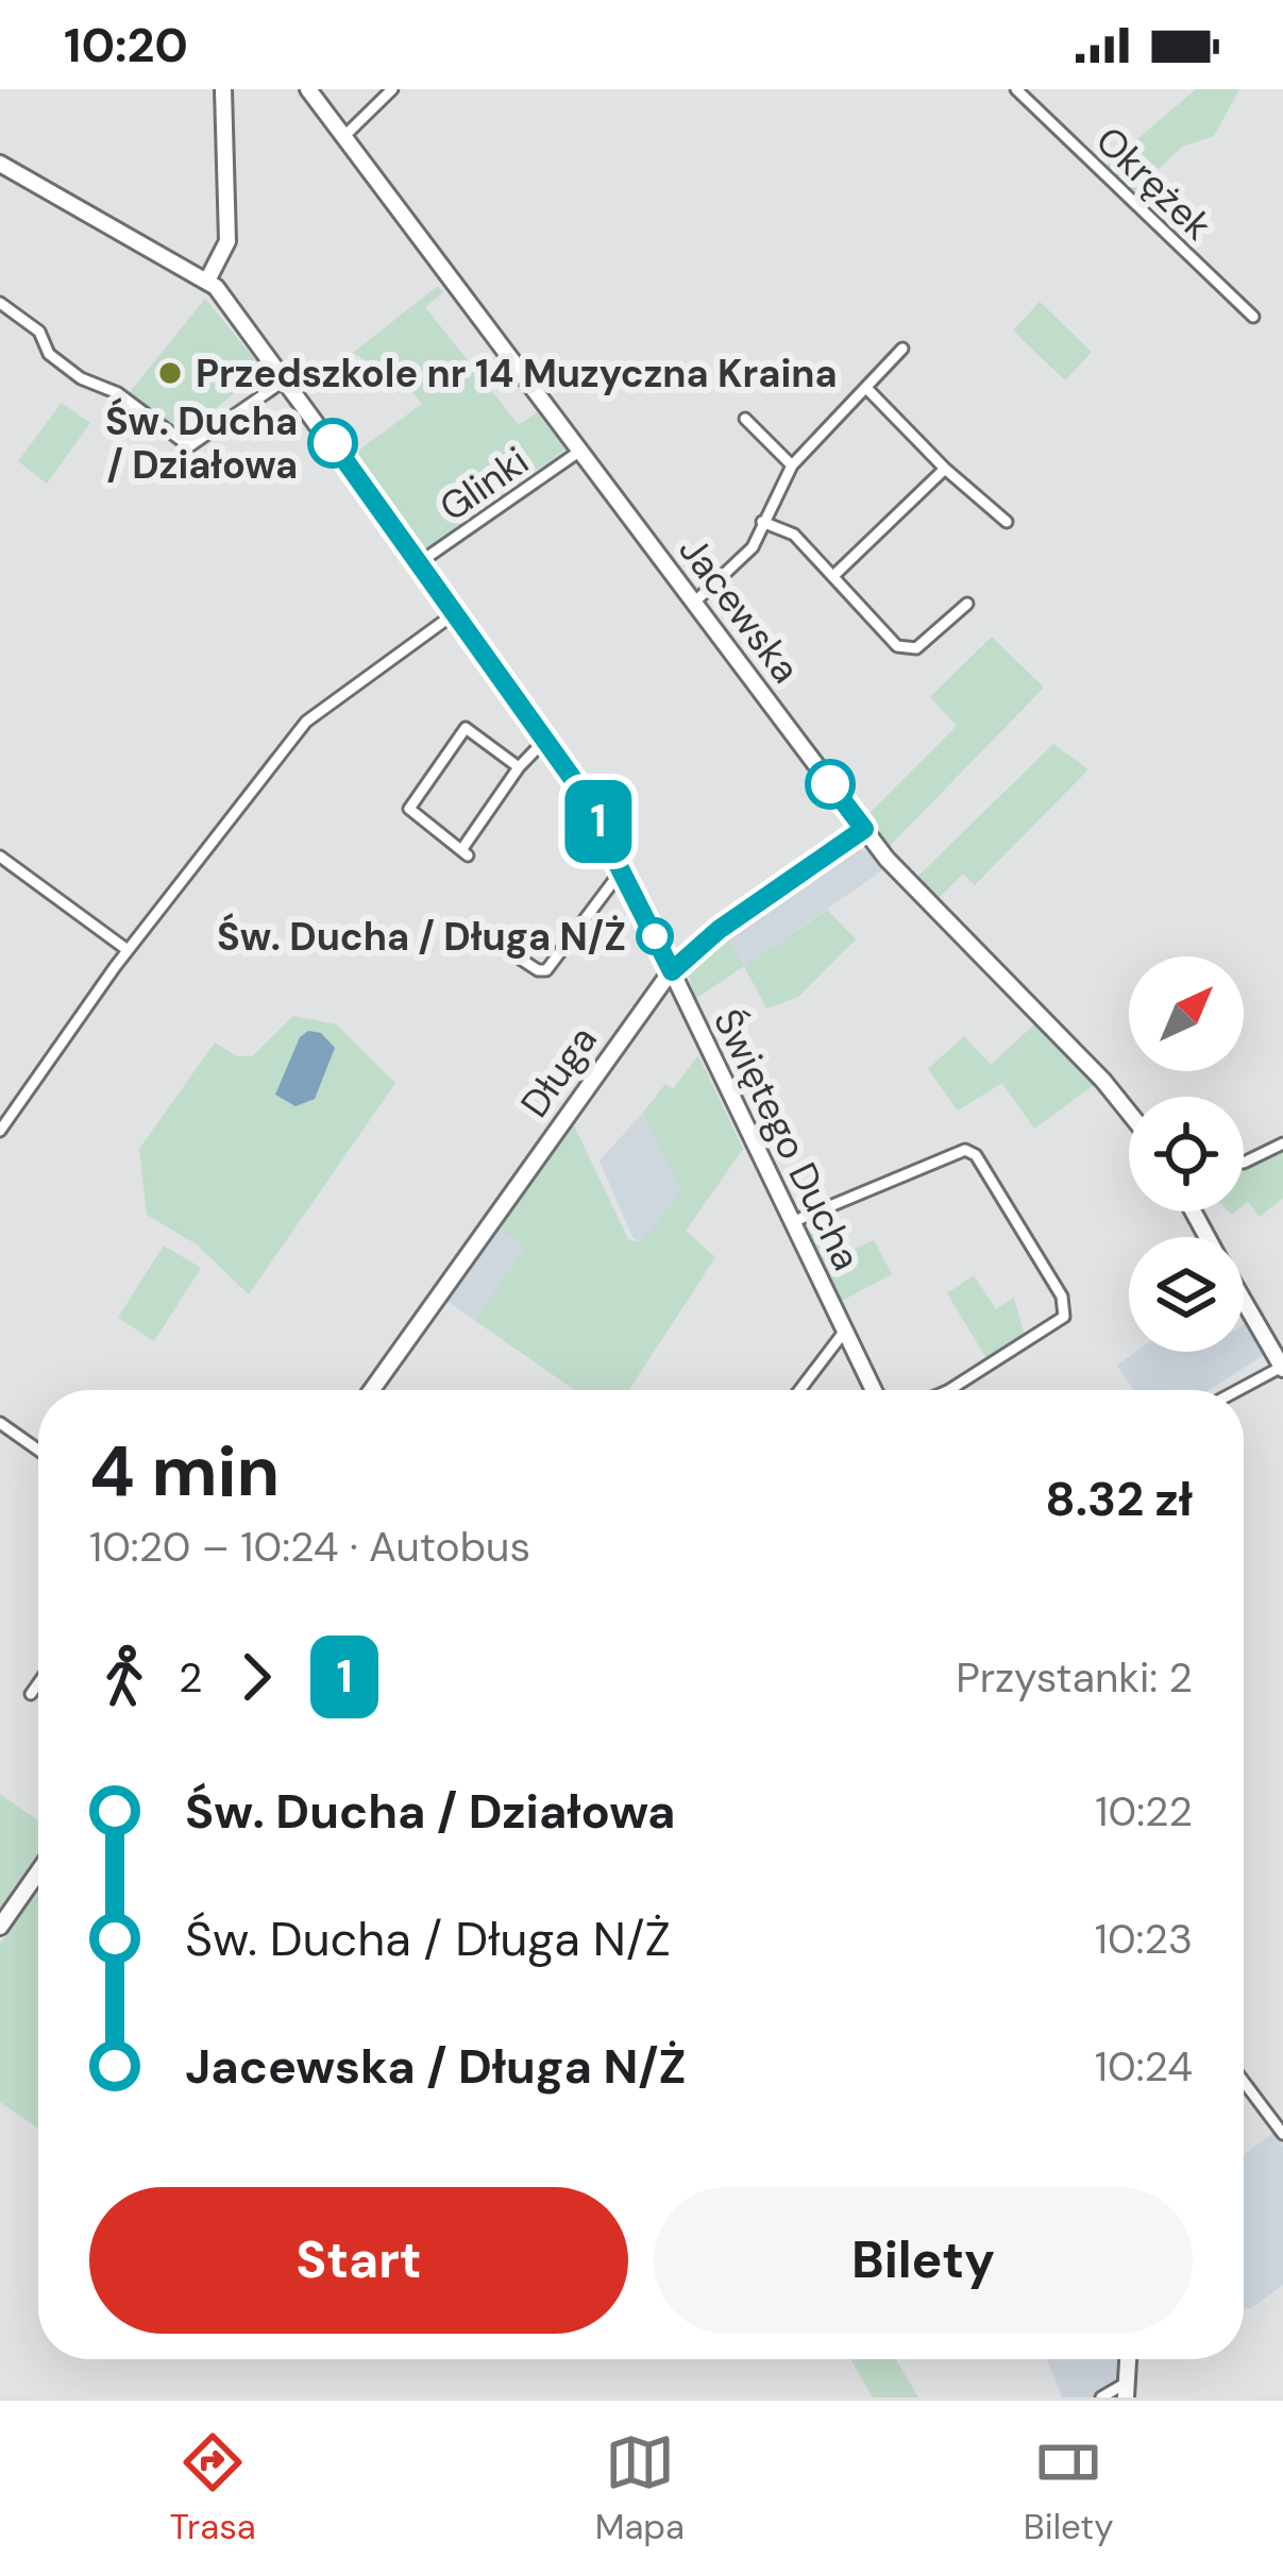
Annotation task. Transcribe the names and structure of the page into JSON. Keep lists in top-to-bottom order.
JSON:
{
  "streets": {
    "street": [
      "Okrężek",
      "Glinki",
      "Jacewska",
      "Długa",
      "Świętego Ducha"
    ]
  },
  "crossings": [
    ["Glinki", "Jacewska"],
    ["Glinki", "Świętego Ducha"],
    ["Jacewska", "Długa"],
    ["Długa", "Świętego Ducha"]
  ],
  "places": ["Przedszkole nr 14 Muzyczna Kraina", "Św. Ducha / Działowa", "Św. Ducha / Długa N/Ż"],
  "lines": ["bus line 1"],
  "north": "top right",
  "page": {
    "status": "10:20",
    "on_map": "1",
    "heading": ["4 min", "10:20 – 10:24 · Autobus", "8.32 zł"],
    "legs": ["2", "1", "Przystanki: 2"],
    "list": [
      {
        "name": "Św. Ducha / Działowa",
        "value": "10:22"
      },
      {
        "name": "Św. Ducha / Długa N/Ż",
        "value": "10:23"
      },
      {
        "name": "Jacewska / Długa N/Ż",
        "value": "10:24"
      }
    ],
    "buttons": ["Start", "Bilety"],
    "tabs": ["Trasa", "Mapa", "Bilety"]
  }
}
